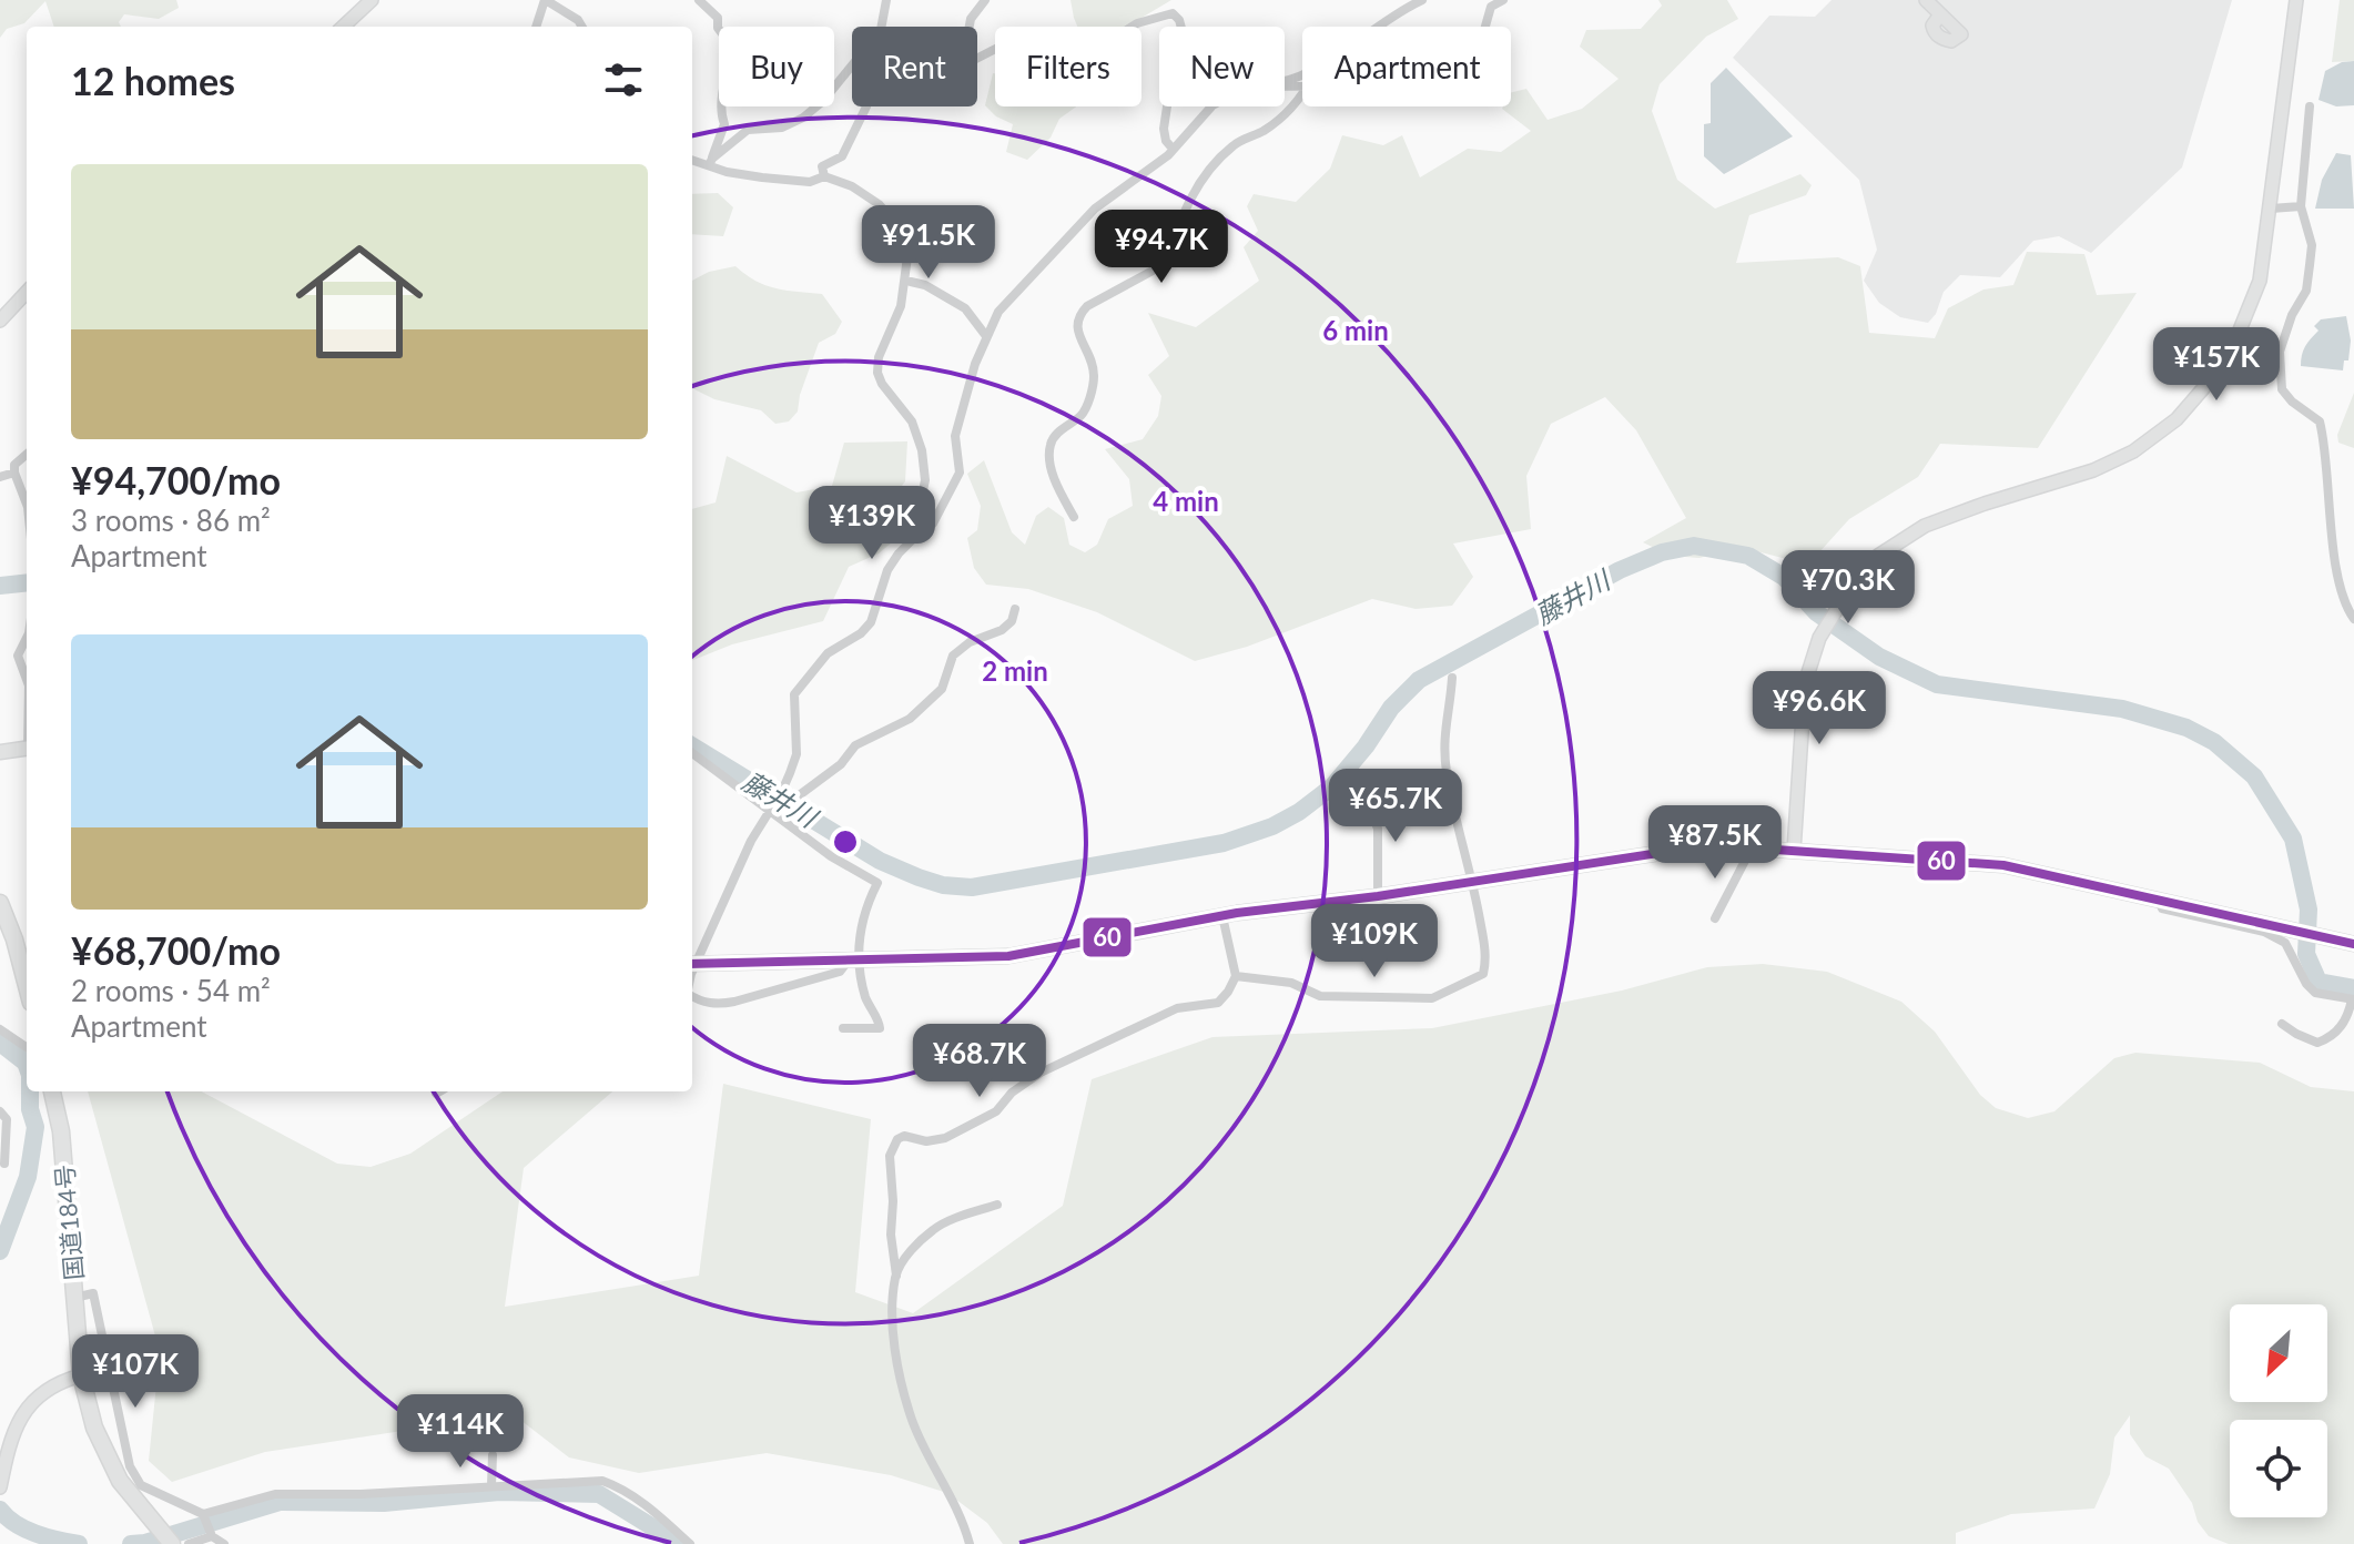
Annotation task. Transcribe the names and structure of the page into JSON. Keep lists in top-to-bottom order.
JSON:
{
  "streets": {
    "highway": ["国道184号"]
  },
  "water": ["藤井川"],
  "lines": ["transit line 60"],
  "north": "bottom left",
  "page": {
    "chip": [
      "Buy",
      "Rent",
      "Filters",
      "New",
      "Apartment"
    ],
    "heading": "12 homes",
    "list": [
      {
        "name": "¥94,700/mo",
        "note": "3 rooms · 86 m² · Apartment"
      },
      {
        "name": "¥68,700/mo",
        "note": "2 rooms · 54 m² · Apartment"
      }
    ],
    "price": [
      "¥91.5K",
      "¥94.7K",
      "¥157K",
      "¥139K",
      "¥70.3K",
      "¥96.6K",
      "¥65.7K",
      "¥87.5K",
      "¥109K",
      "¥68.7K",
      "¥107K",
      "¥114K"
    ]
  },
  "rings": ["6 min", "4 min", "2 min"]
}
